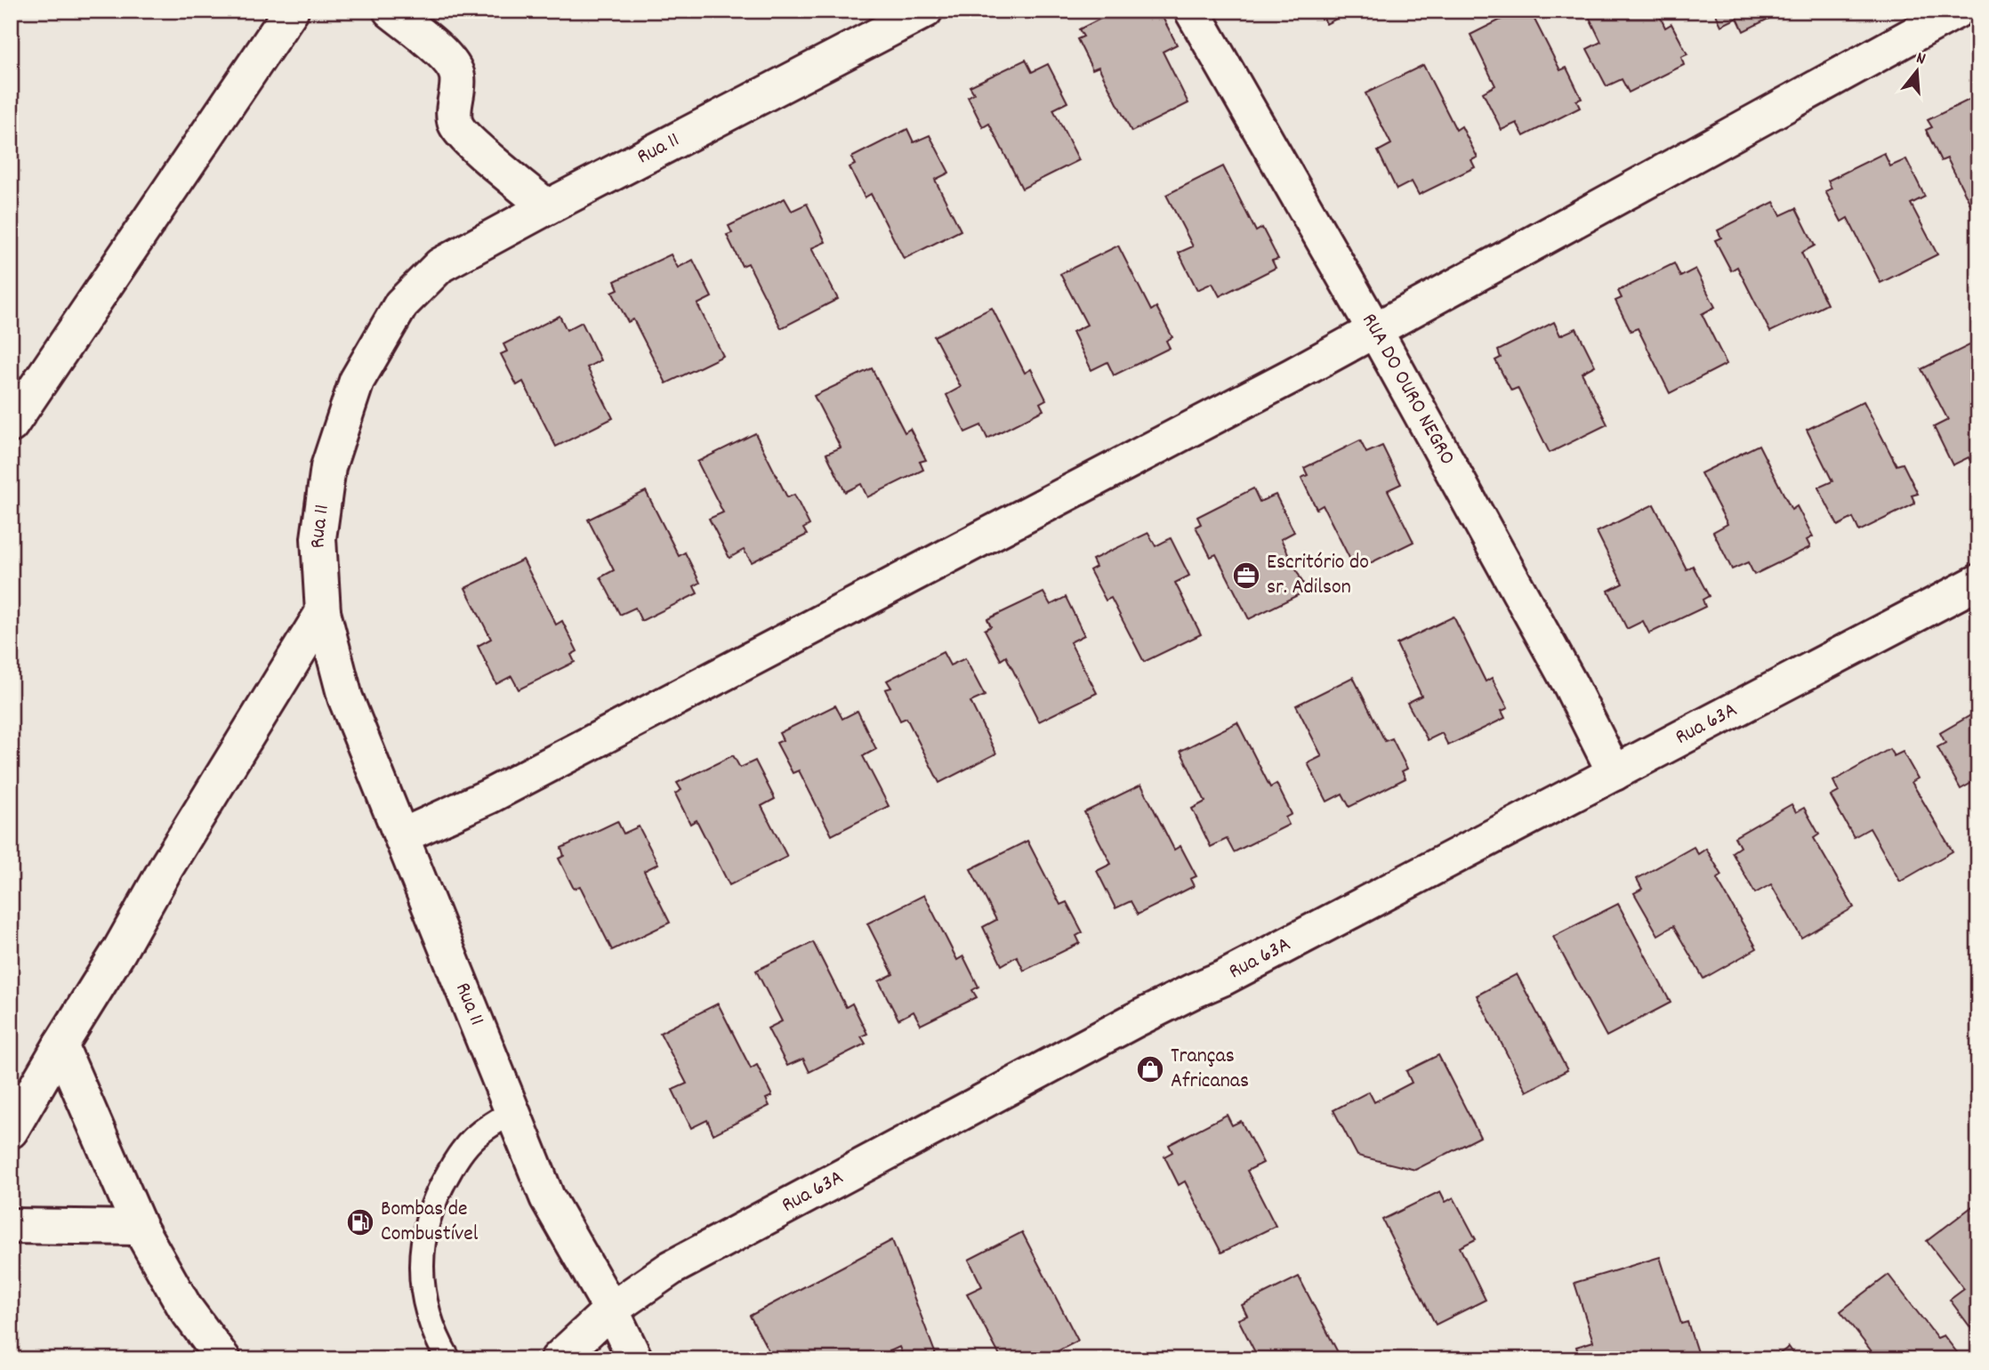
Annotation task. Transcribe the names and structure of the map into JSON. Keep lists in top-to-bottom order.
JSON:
{
  "streets": {
    "street": ["Rua 11", "RUA DO OURO NEGRO", "Rua 63A"]
  },
  "crossings": [
    ["Rua 11", "Rua 63A"],
    ["RUA DO OURO NEGRO", "Rua 63A"]
  ],
  "places": {
    "office": ["Escritório do sr. Adilson"],
    "shop": ["Tranças Africanas"],
    "fuel station": ["Bombas de Combustível"]
  },
  "north": "top"
}
